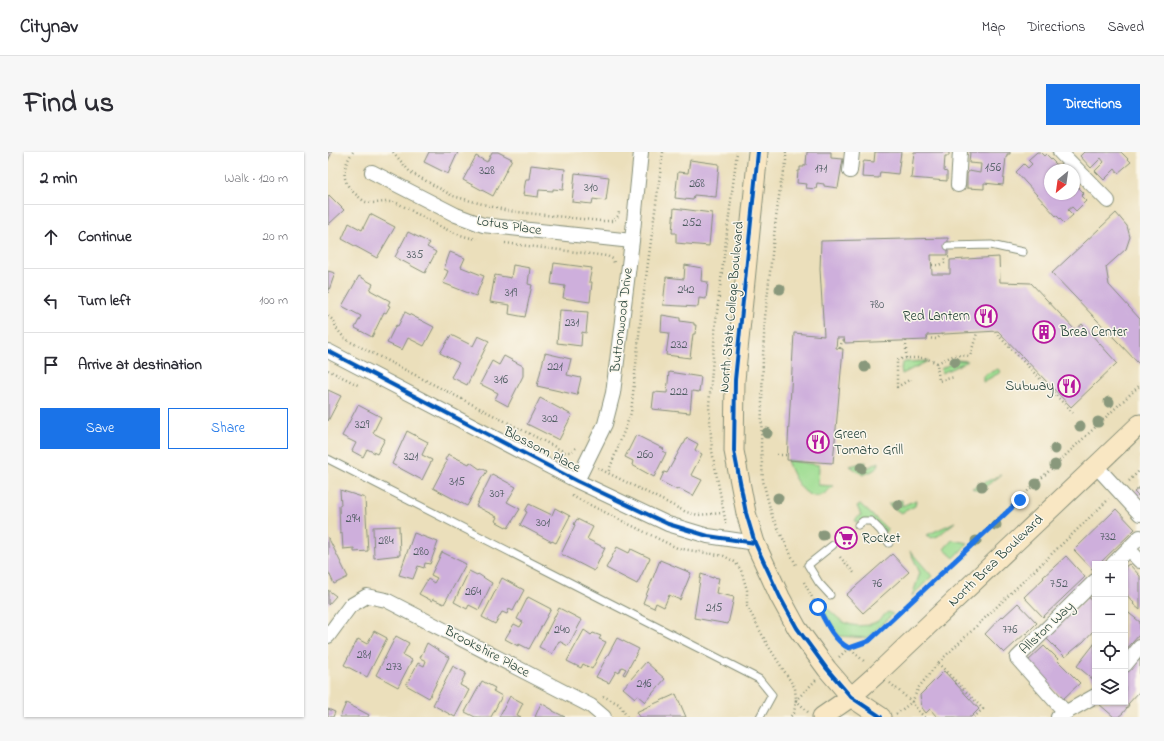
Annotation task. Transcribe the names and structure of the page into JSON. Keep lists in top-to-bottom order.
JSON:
{
  "streets": {
    "main road": ["North State College Boulevard", "North Brea Boulevard"],
    "street": [
      "Lotus Place",
      "Buttonwood Drive",
      "Blossom Place",
      "Allston Way",
      "Brookshire Place"
    ]
  },
  "crossings": [
    ["Lotus Place", "Buttonwood Drive"],
    ["North State College Boulevard", "Blossom Place"],
    ["North State College Boulevard", "North Brea Boulevard"],
    ["Buttonwood Drive", "Blossom Place"]
  ],
  "places": {
    "restaurant": ["Red Lantern", "Subway", "Green Tomato Grill"],
    "building": ["Brea Center"],
    "supermarket": ["Rocket"]
  },
  "house_numbers": [
    "156",
    "171",
    "328",
    "268",
    "310",
    "252",
    "335",
    "242",
    "319",
    "780",
    "231",
    "232",
    "221",
    "316",
    "222",
    "302",
    "329",
    "260",
    "321",
    "315",
    "307",
    "294",
    "301",
    "732",
    "284",
    "280",
    "76",
    "752",
    "264",
    "215",
    "240",
    "776",
    "281",
    "273",
    "216"
  ],
  "north": "bottom left",
  "page": {
    "header": "Citynav",
    "nav": ["Map", "Directions", "Saved"],
    "title": "Find us",
    "buttons": [
      "Directions",
      ["Save", "Share"]
    ],
    "heading": ["2 min", "Walk · 120 m"],
    "list": [
      ["Continue", "20 m"],
      ["Turn left", "100 m"],
      "Arrive at destination"
    ],
    "map_buttons": ["+", "−"]
  }
}
